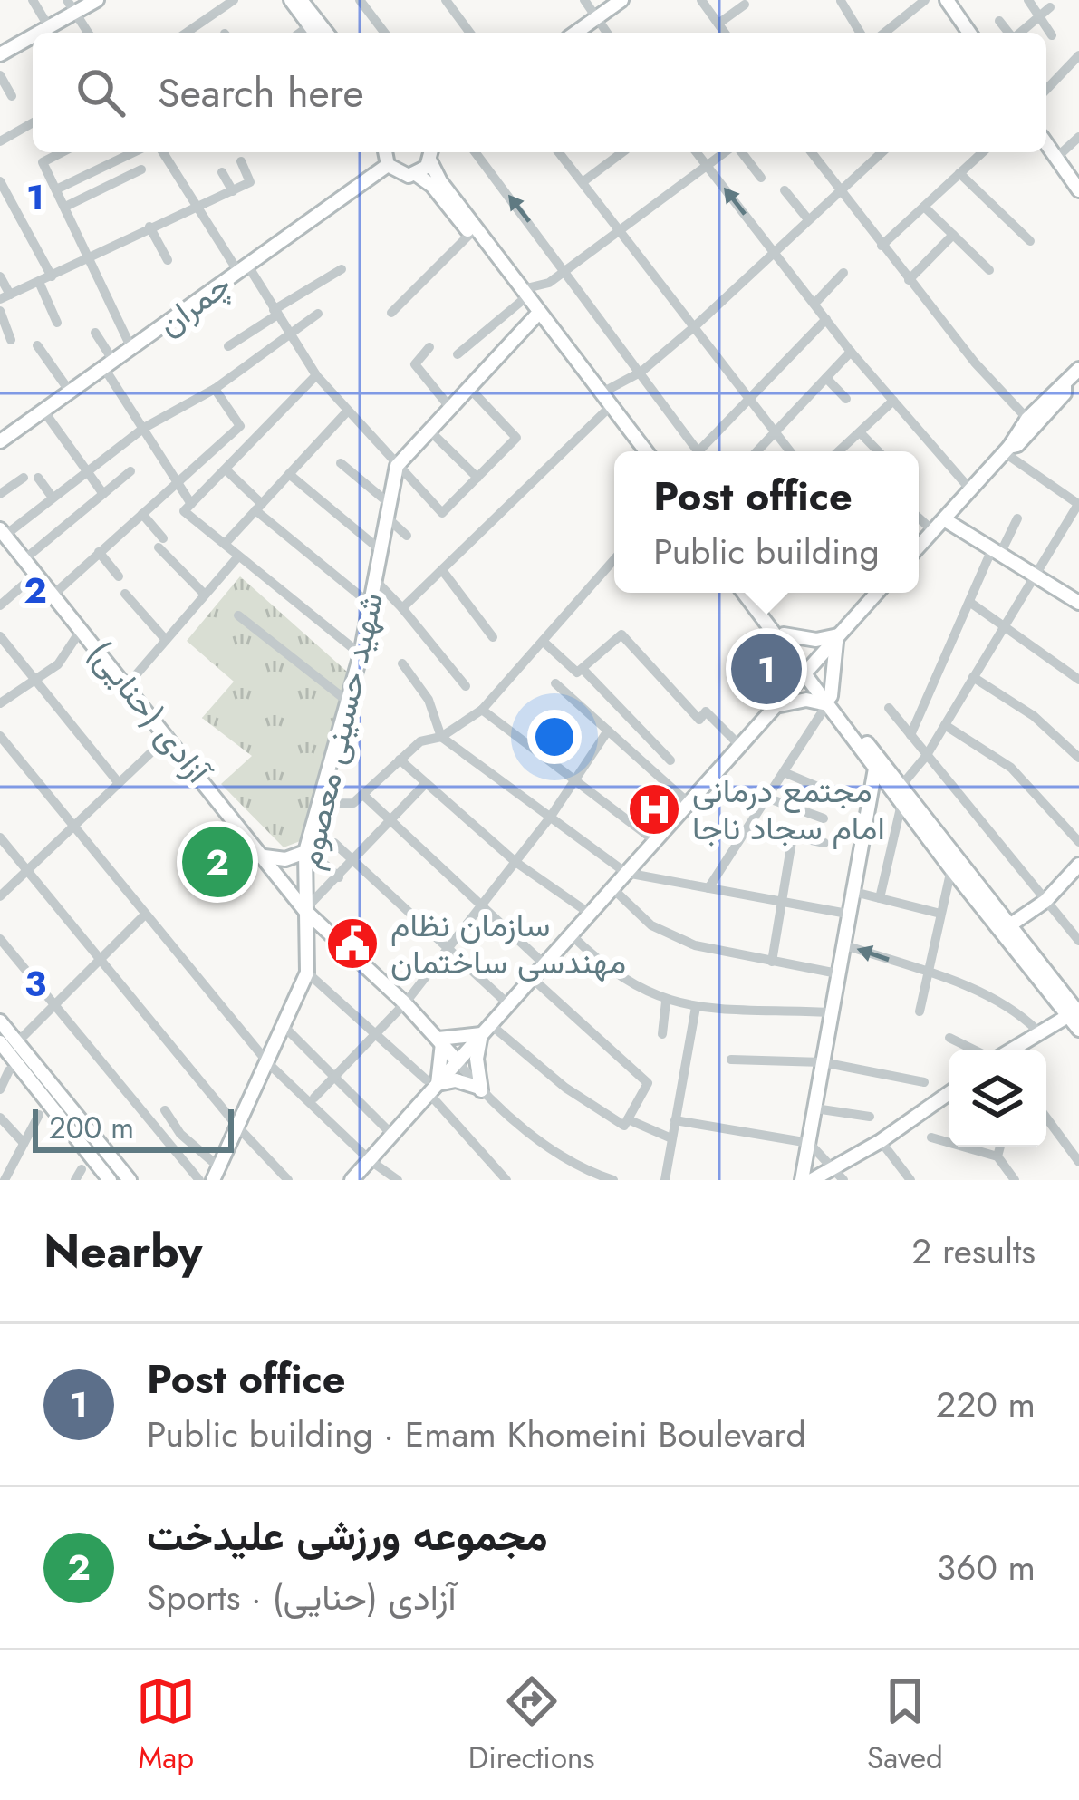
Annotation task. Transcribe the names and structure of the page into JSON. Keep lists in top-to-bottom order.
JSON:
{
  "streets": {
    "main road": ["چمران", "آزادی (حنایی)", "شهید حسینی معصوم"]
  },
  "crossings": [
    ["آزادی (حنایی)", "شهید حسینی معصوم"]
  ],
  "places": {
    "hospital": ["مجتمع درمانی امام سجاد ناجا"],
    "public building": ["سازمان نظام مهندسی ساختمان"]
  },
  "scale_bar": "200 m",
  "page": {
    "search": "Search here",
    "popup": ["Post office", "Public building"],
    "pins": ["1", "2"],
    "scale": "200 m",
    "heading": ["Nearby", "2 results"],
    "list": [
      {
        "mark": "1",
        "name": "Post office",
        "note": "Public building · Emam Khomeini Boulevard",
        "value": "220 m"
      },
      {
        "mark": "2",
        "name": "مجموعه ورزشی علیدخت",
        "note": "Sports · آزادی (حنایی)",
        "value": "360 m"
      }
    ],
    "nav": ["Map", "Directions", "Saved"]
  },
  "grid": {
    "rows": ["1", "2", "3"]
  }
}
